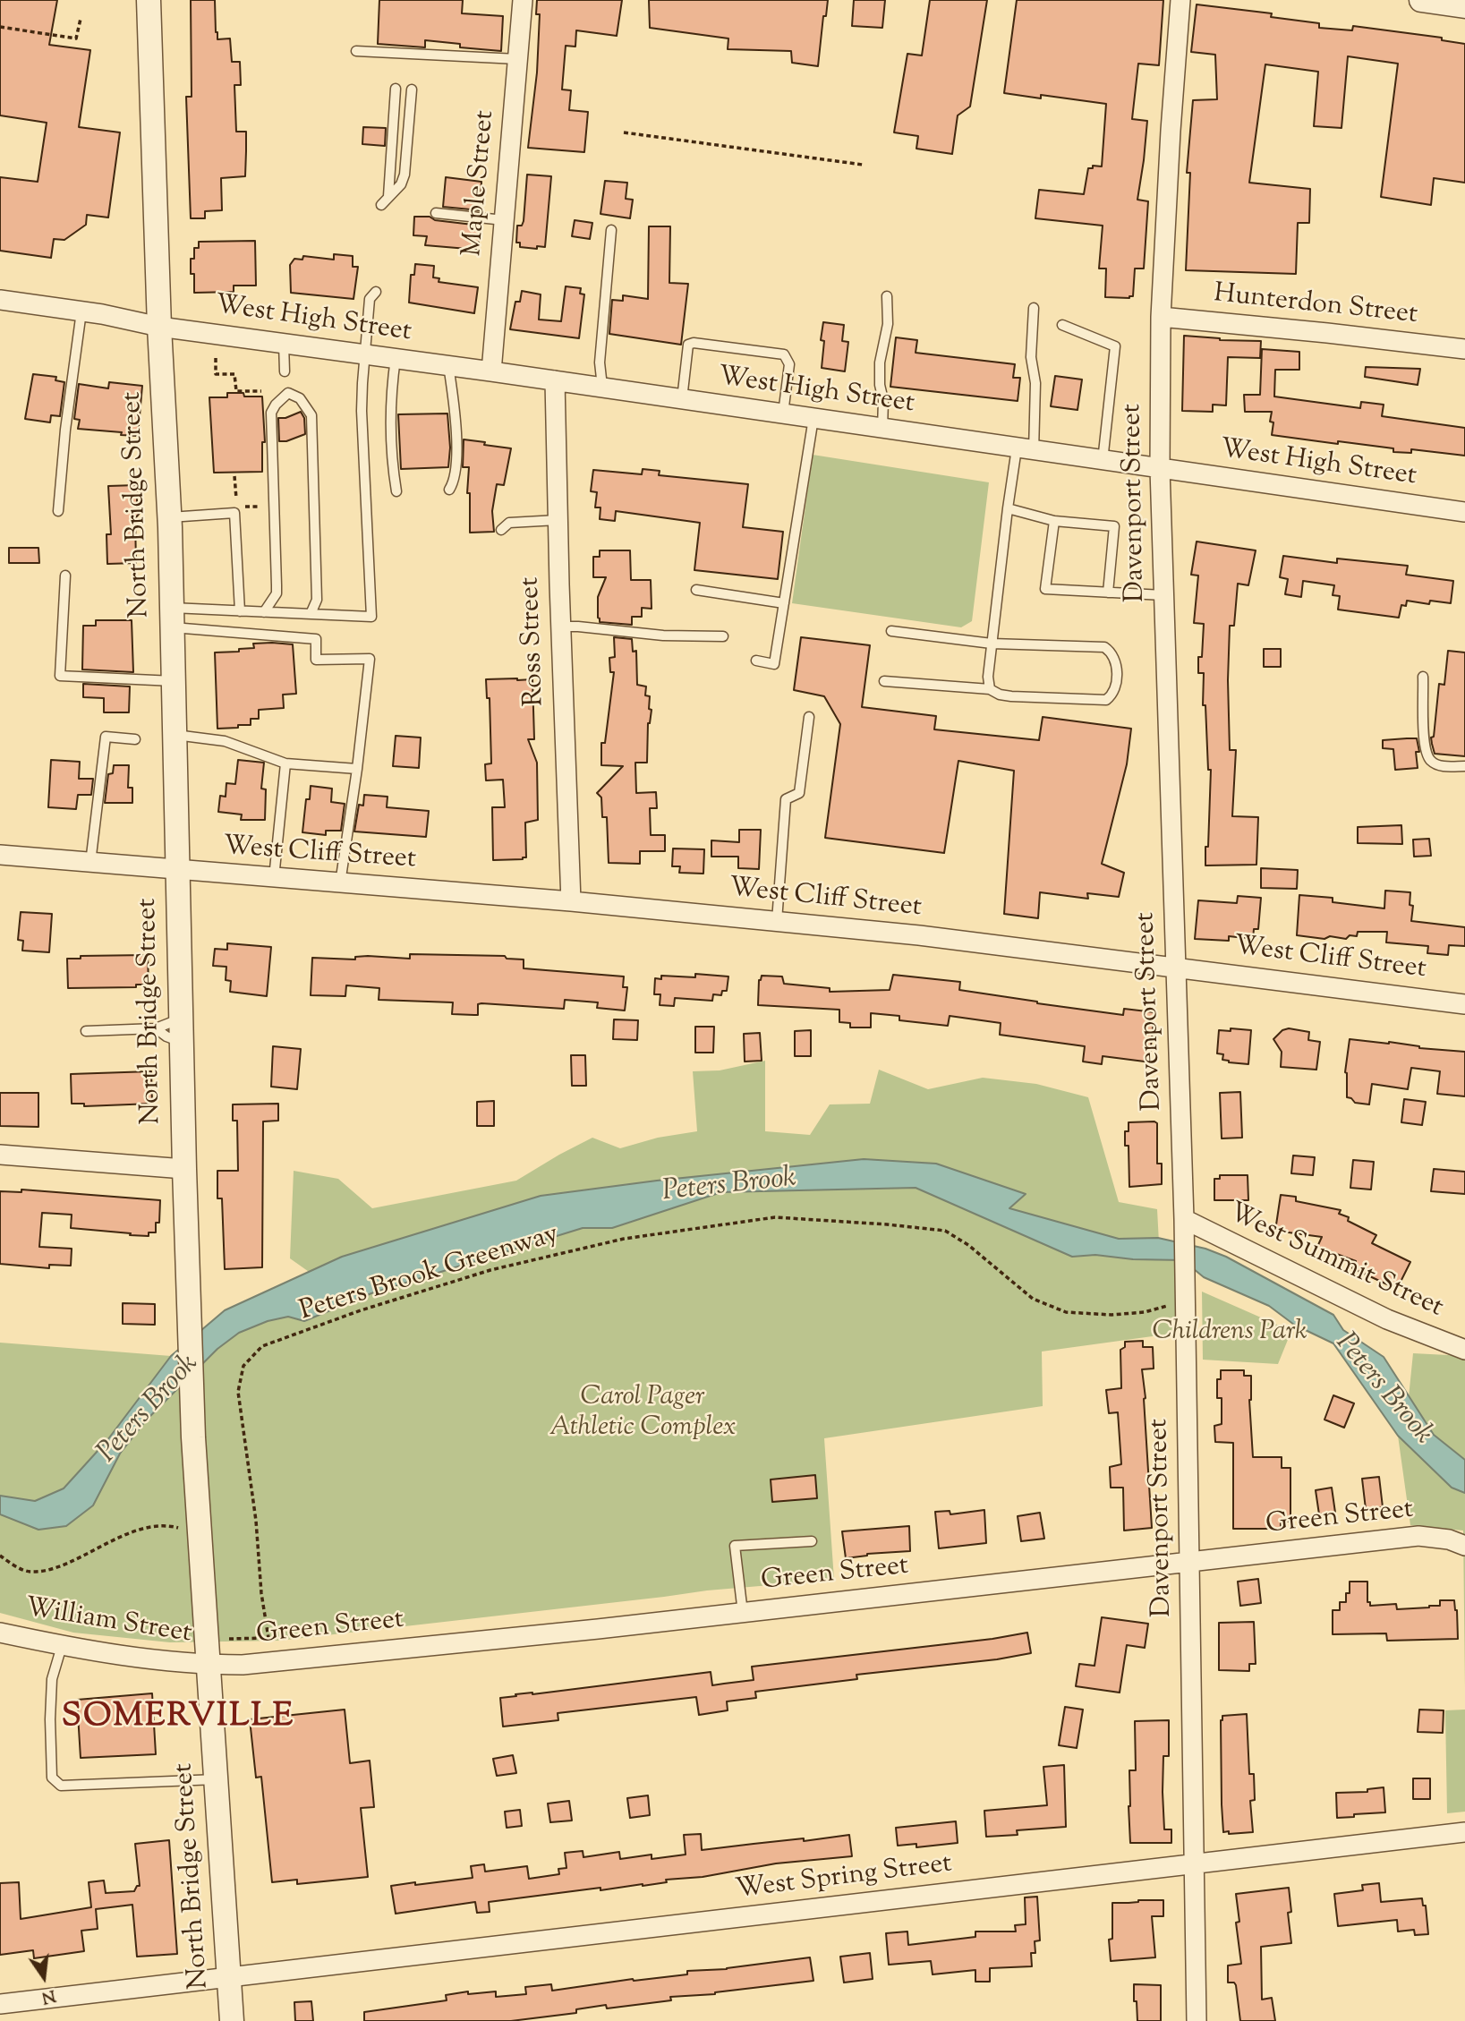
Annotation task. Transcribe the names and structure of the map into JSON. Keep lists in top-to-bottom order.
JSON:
{
  "streets": {
    "street": [
      "Maple Street",
      "Hunterdon Street",
      "West High Street",
      "Davenport Street",
      "North Bridge Street",
      "Ross Street",
      "West Cliff Street",
      "West Summit Street",
      "Green Street",
      "William Street",
      "West Spring Street"
    ],
    "path": ["Peters Brook Greenway"]
  },
  "crossings": [
    ["Maple Street", "West High Street"],
    ["Hunterdon Street", "Davenport Street"],
    ["West High Street", "Davenport Street"],
    ["West High Street", "North Bridge Street"],
    ["West High Street", "Ross Street"],
    ["Davenport Street", "West Cliff Street"],
    ["Davenport Street", "West Summit Street"],
    ["Davenport Street", "Green Street"],
    ["Davenport Street", "West Spring Street"],
    ["North Bridge Street", "West Cliff Street"],
    ["North Bridge Street", "Green Street"],
    ["North Bridge Street", "William Street"],
    ["North Bridge Street", "West Spring Street"],
    ["Ross Street", "West Cliff Street"],
    ["Green Street", "William Street"]
  ],
  "districts": ["SOMERVILLE"],
  "water": ["Peters Brook"],
  "parks": ["Childrens Park", "Carol Pager Athletic Complex"],
  "north": "bottom"
}
